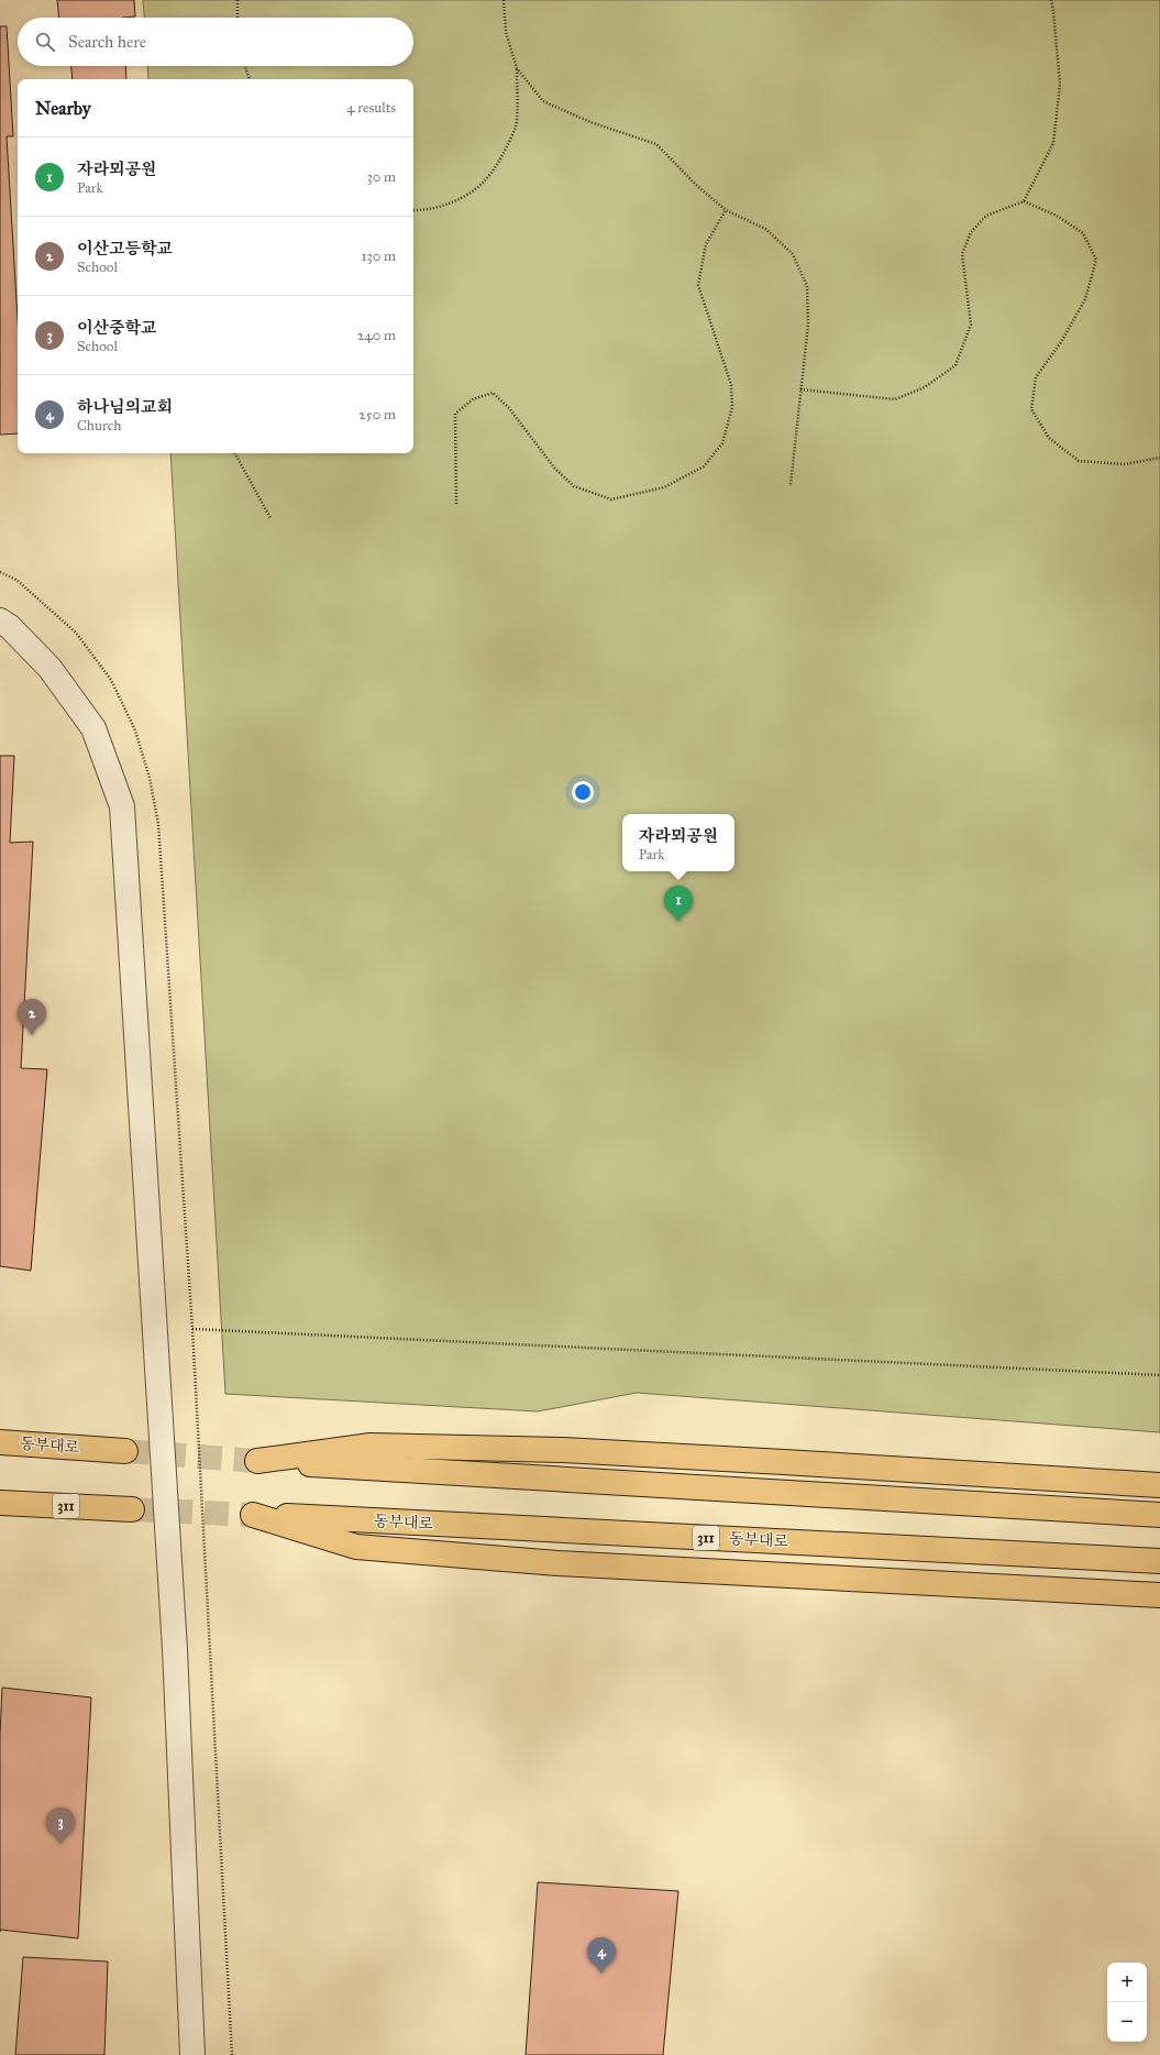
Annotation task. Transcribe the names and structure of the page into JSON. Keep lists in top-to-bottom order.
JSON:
{
  "streets": {
    "highway": ["동부대로", "311"]
  },
  "page": {
    "search": "Search here",
    "heading": ["Nearby", "4 results"],
    "list": [
      {
        "mark": "1",
        "name": "자라뫼공원",
        "note": "Park",
        "value": "30 m"
      },
      {
        "mark": "2",
        "name": "이산고등학교",
        "note": "School",
        "value": "130 m"
      },
      {
        "mark": "3",
        "name": "이산중학교",
        "note": "School",
        "value": "240 m"
      },
      {
        "mark": "4",
        "name": "하나님의교회",
        "note": "Church",
        "value": "250 m"
      }
    ],
    "popup": ["자라뫼공원", "Park"],
    "pins": [
      "1",
      "2",
      "3",
      "4"
    ],
    "map_buttons": ["+", "−"]
  }
}
